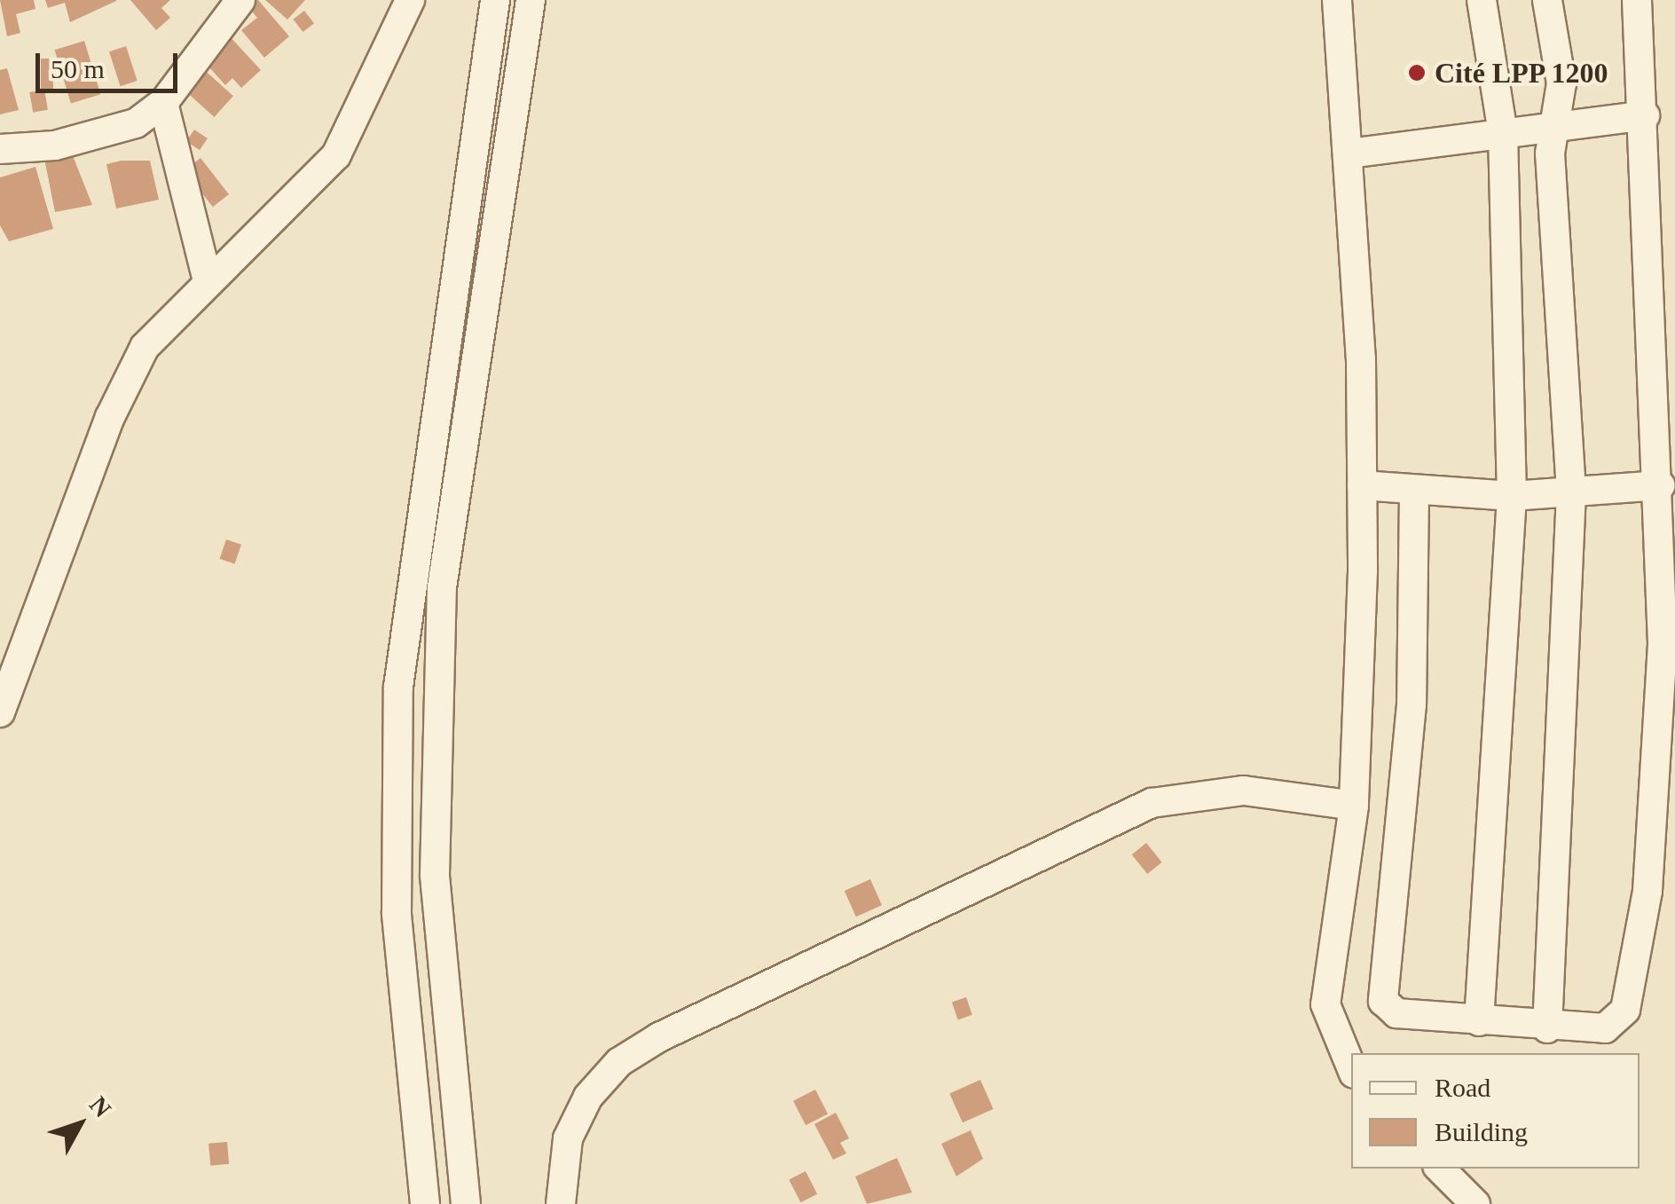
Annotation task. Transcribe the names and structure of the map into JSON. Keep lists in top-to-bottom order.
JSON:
{
  "places": ["Cité LPP 1200"],
  "legend": ["Road", "Building"],
  "scale_bar": "50 m",
  "north": "top right"
}
